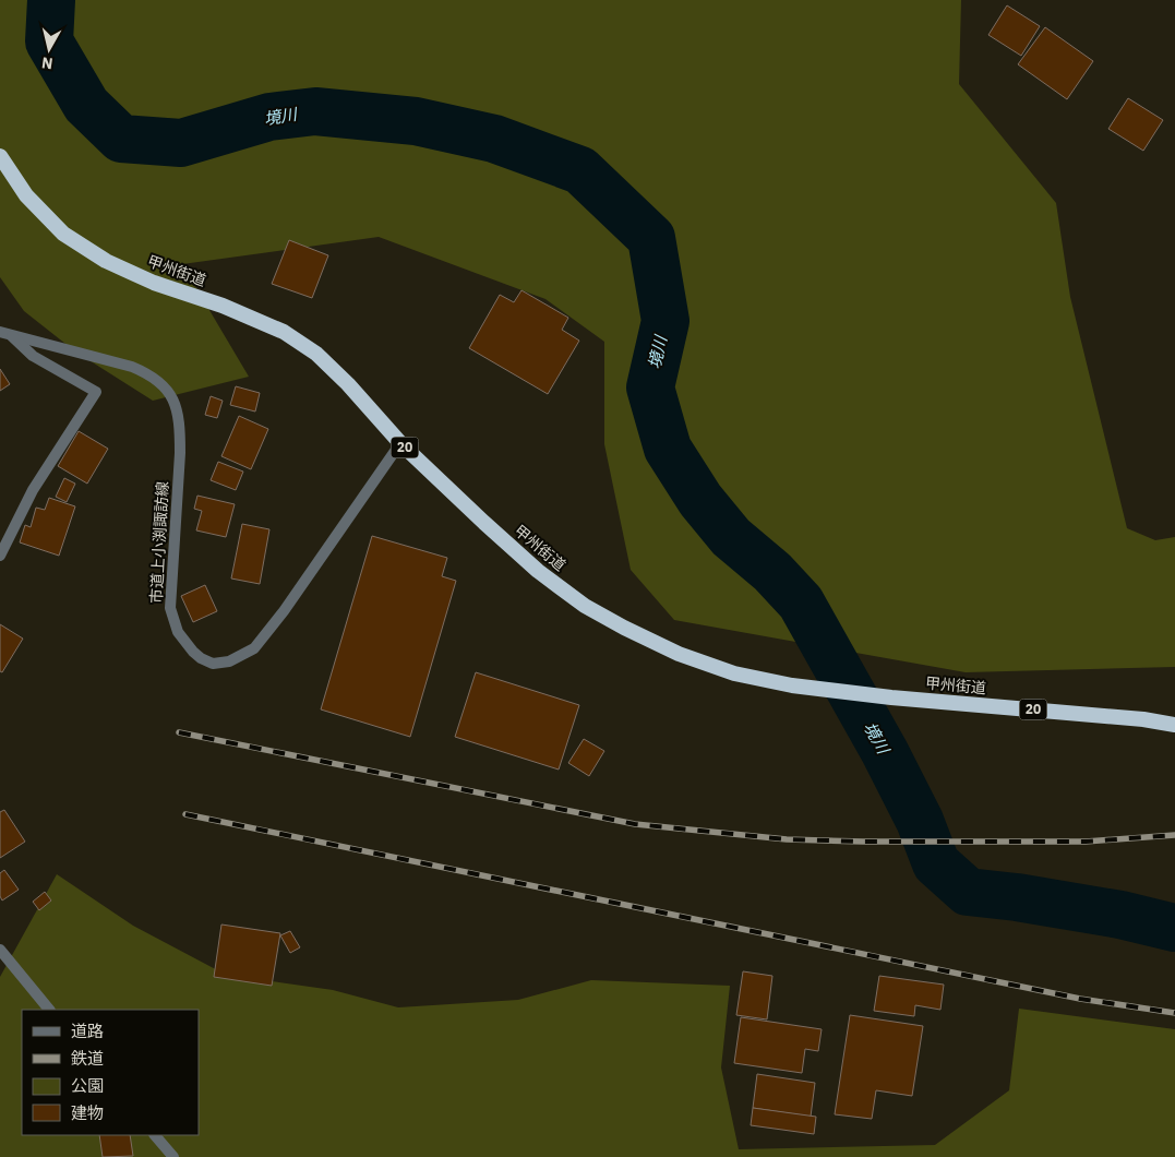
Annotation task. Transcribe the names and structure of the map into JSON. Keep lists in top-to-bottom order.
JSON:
{
  "streets": {
    "highway": ["甲州街道", "20"],
    "street": ["市道上小渕諏訪線"]
  },
  "crossings": [
    ["甲州街道", "市道上小渕諏訪線"]
  ],
  "water": ["境川"],
  "legend": [
    "道路",
    "鉄道",
    "公園",
    "建物"
  ],
  "north": "bottom"
}
